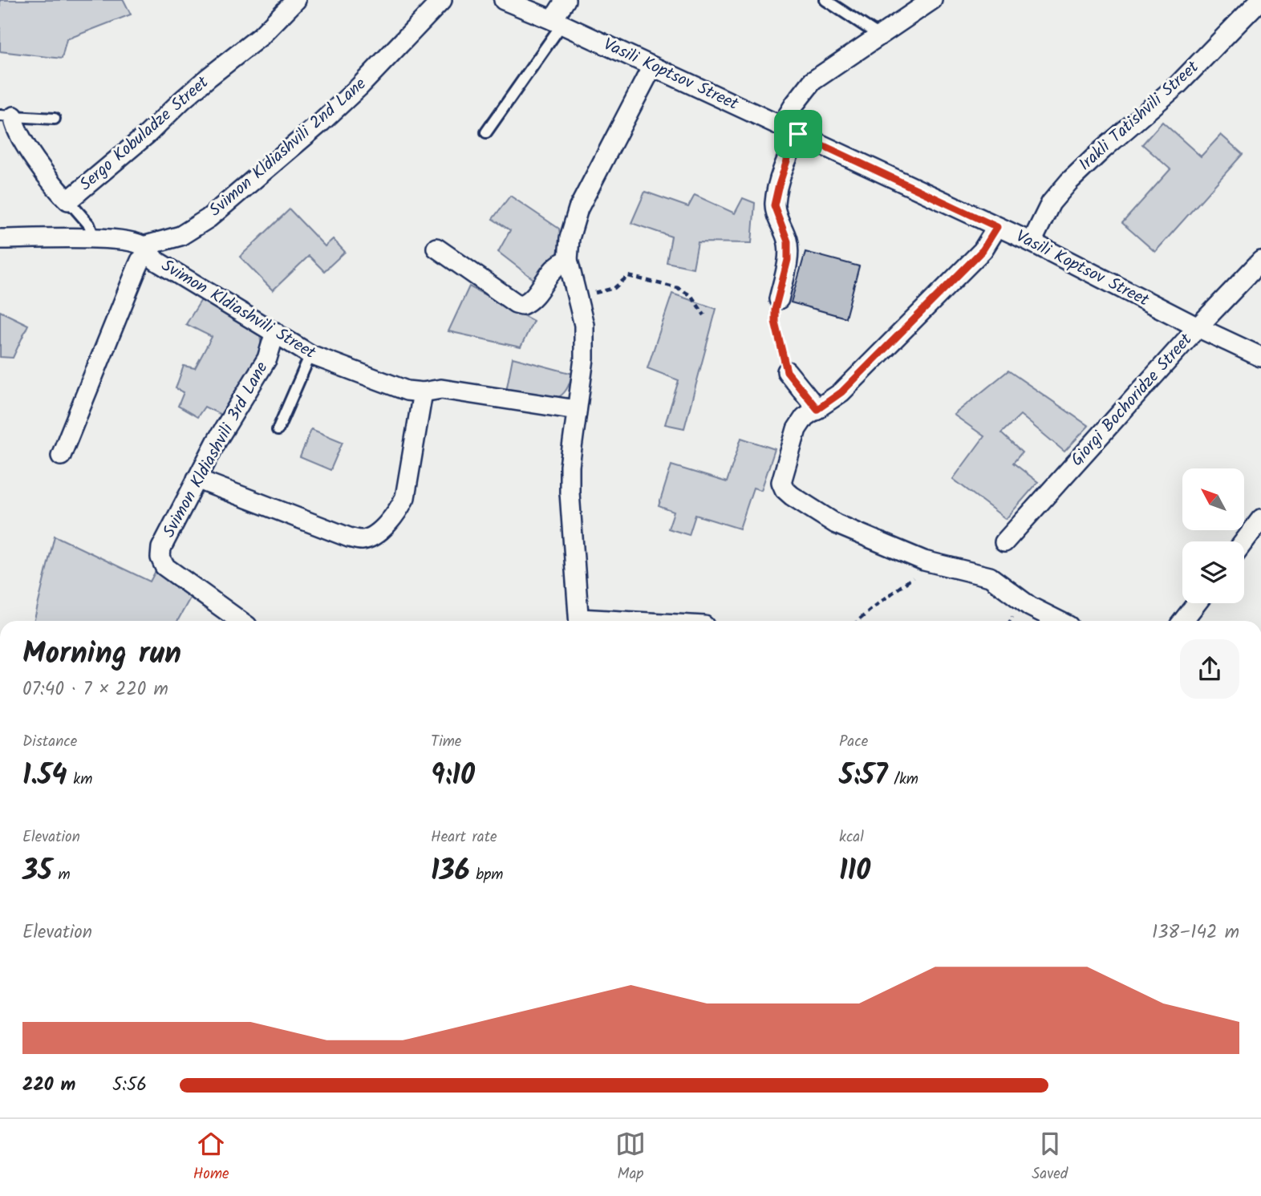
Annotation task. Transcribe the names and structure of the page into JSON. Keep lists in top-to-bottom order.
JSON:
{
  "streets": {
    "street": [
      "Vasili Koptsov Street",
      "Irakli Tatishvili Street",
      "Sergo Kobuladze Street",
      "Svimon Kldiashvili 2nd Lane",
      "Svimon Kldiashvili Street",
      "Giorgi Bochoridze Street",
      "Svimon Kldiashvili 3rd Lane"
    ]
  },
  "crossings": [
    ["Vasili Koptsov Street", "Irakli Tatishvili Street"],
    ["Vasili Koptsov Street", "Giorgi Bochoridze Street"],
    ["Svimon Kldiashvili 2nd Lane", "Svimon Kldiashvili Street"],
    ["Svimon Kldiashvili Street", "Svimon Kldiashvili 3rd Lane"]
  ],
  "north": "top left",
  "page": {
    "heading": ["Morning run", "07:40 · 7 × 220 m"],
    "stats": [
      ["Distance", "1.54 km"],
      ["Time", "9:10"],
      ["Pace", "5:57 /km"],
      ["Elevation", "35 m"],
      ["Heart rate", "136 bpm"],
      ["kcal", "110"]
    ],
    "chart": ["Elevation", "138–142 m"],
    "list": [
      {
        "name": "220 m",
        "note": "5:56"
      }
    ],
    "tabs": ["Home", "Map", "Saved"]
  }
}
